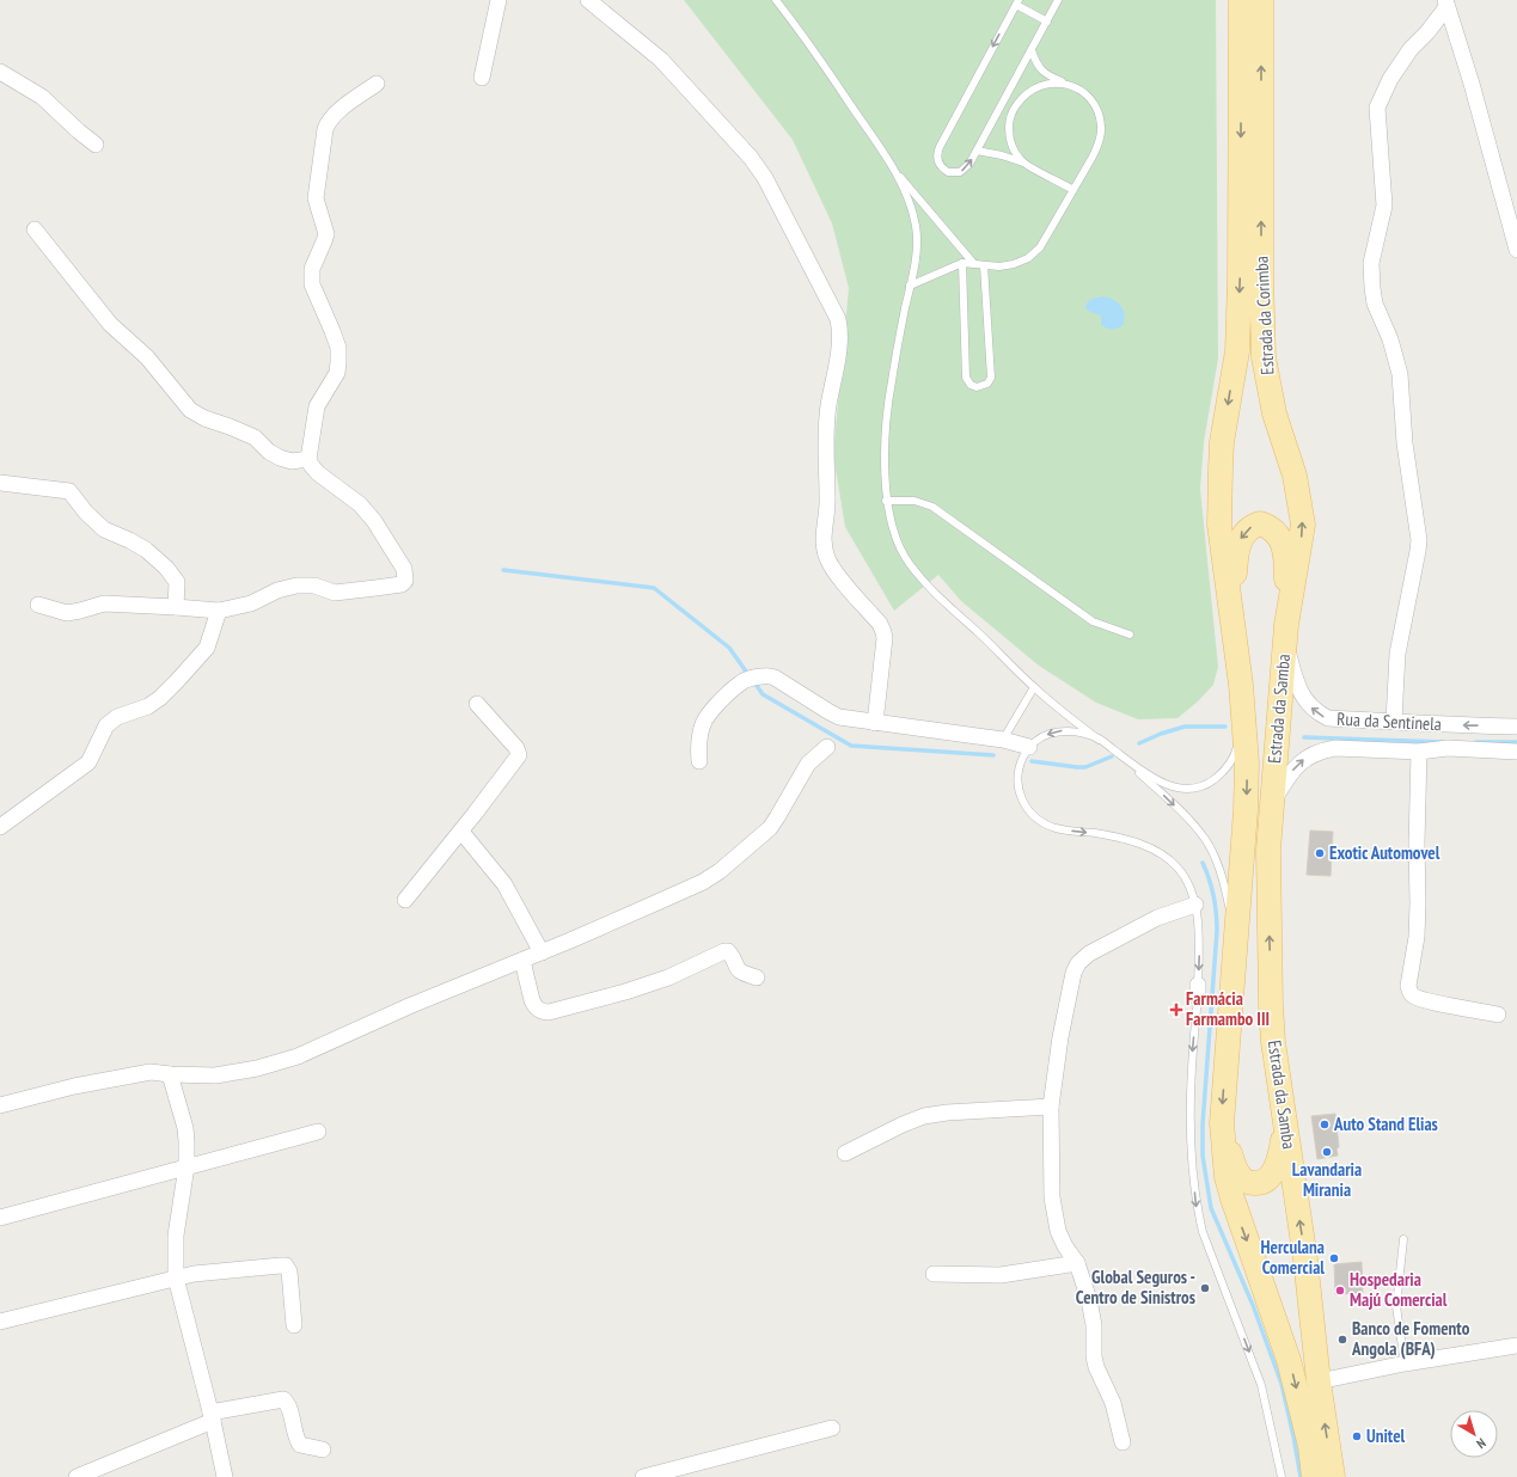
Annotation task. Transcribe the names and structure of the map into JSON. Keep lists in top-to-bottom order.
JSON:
{
  "streets": {
    "main road": ["Estrada da Corimba", "Estrada da Samba"],
    "street": ["Rua da Sentinela"]
  },
  "crossings": [
    ["Estrada da Corimba", "Estrada da Samba"],
    ["Estrada da Corimba", "Rua da Sentinela"],
    ["Estrada da Samba", "Rua da Sentinela"]
  ],
  "places": {
    "other": [
      "Exotic Automovel",
      "Auto Stand Elias",
      "Lavandaria Mirania",
      "Herculana Comercial",
      "Global Seguros - Centro de Sinistros",
      "Hospedaria Majú Comercial",
      "Banco de Fomento Angola (BFA)",
      "Unitel"
    ],
    "health": ["Farmácia Farmambo III"]
  },
  "north": "bottom right"
}
